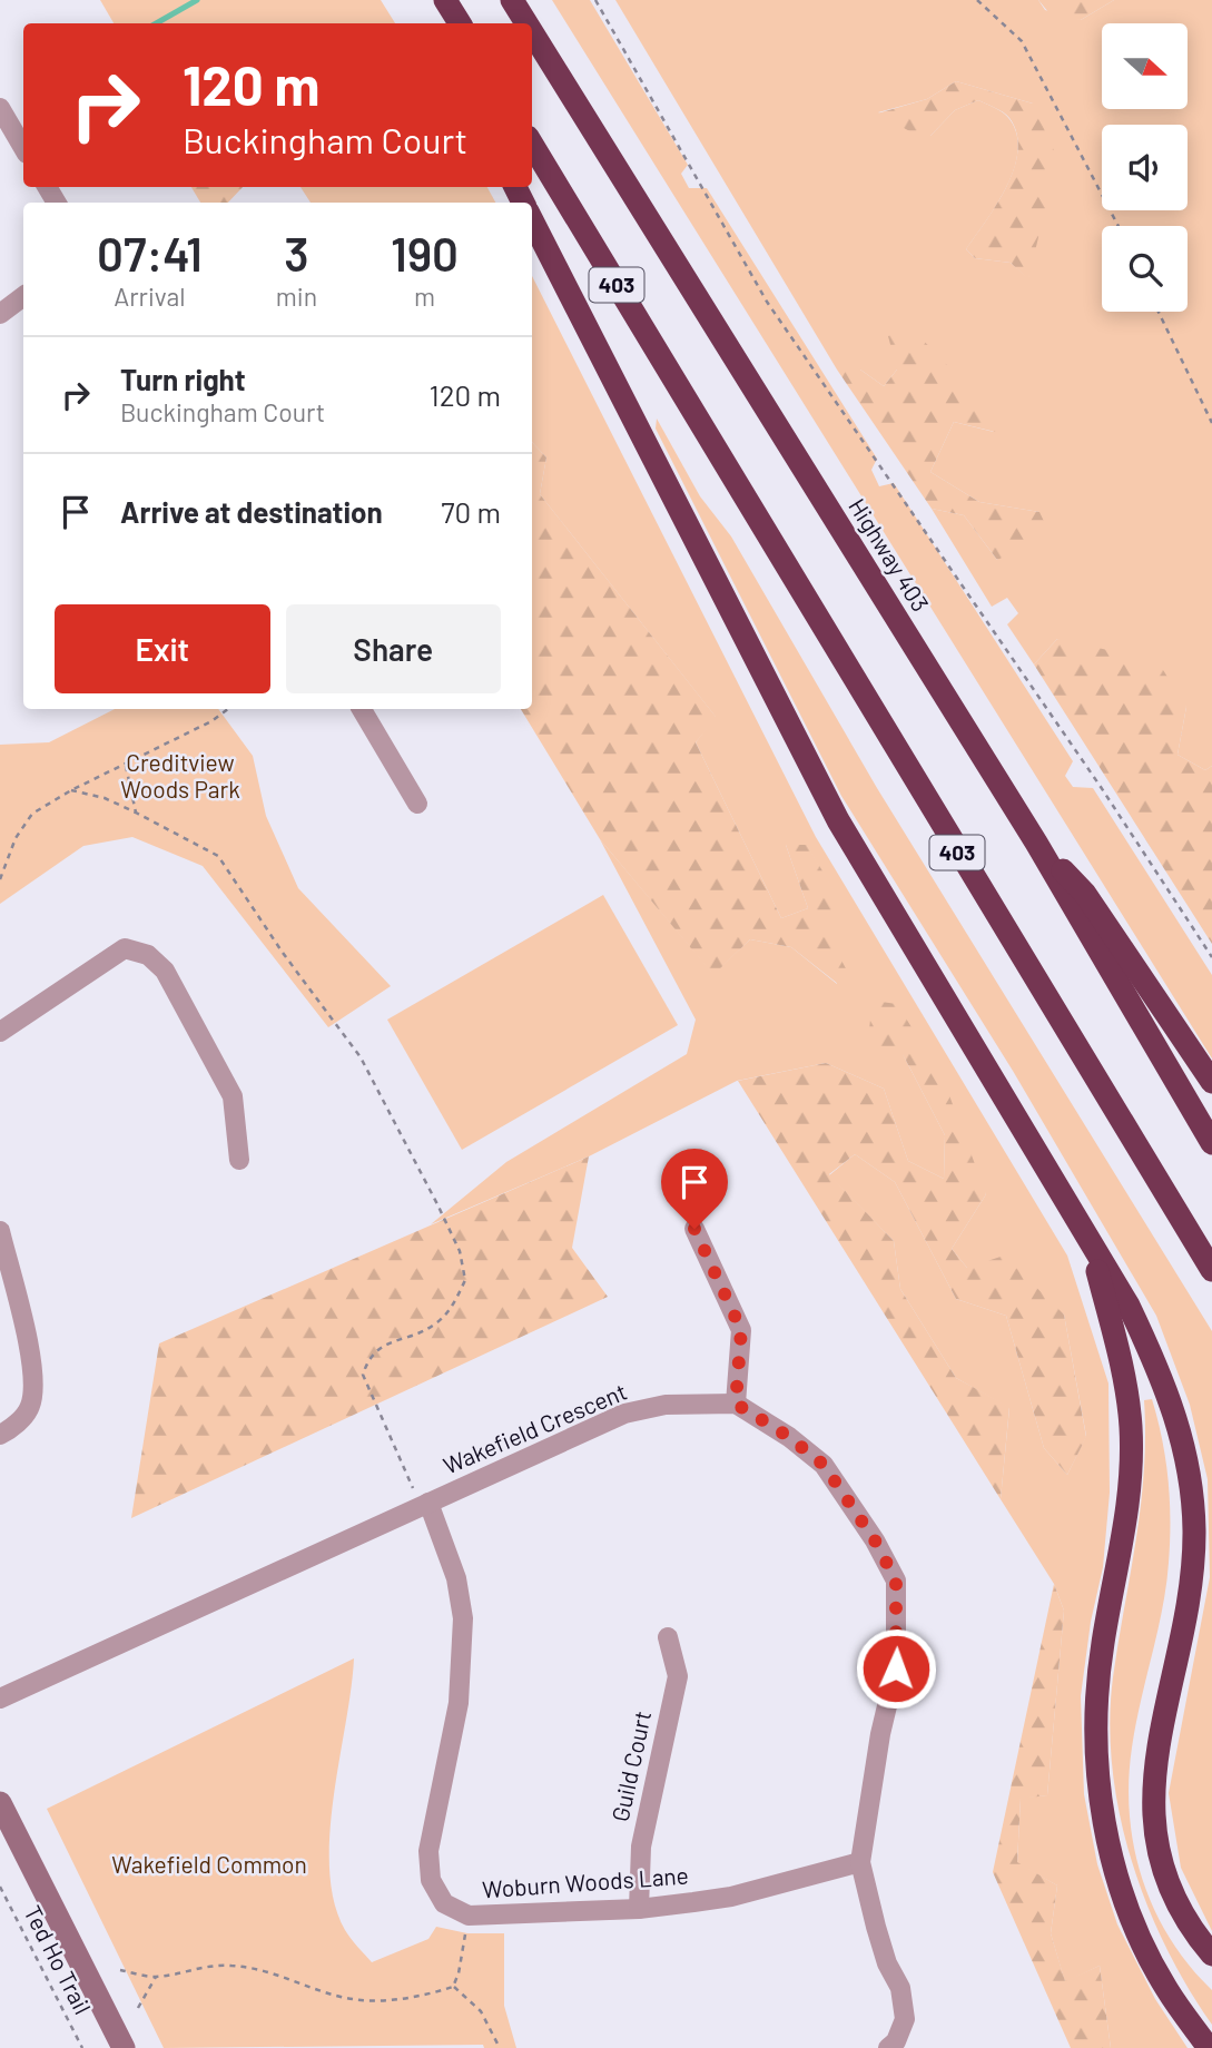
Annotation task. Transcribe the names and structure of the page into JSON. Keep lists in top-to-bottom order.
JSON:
{
  "streets": {
    "highway": ["403", "Highway 403"],
    "street": ["Wakefield Crescent", "Guild Court", "Woburn Woods Lane"],
    "path": ["Ted Ho Trail"]
  },
  "crossings": [
    ["Wakefield Crescent", "Woburn Woods Lane"],
    ["Guild Court", "Woburn Woods Lane"]
  ],
  "parks": ["Creditview Woods Park", "Wakefield Common"],
  "north": "right",
  "page": {
    "turn": ["120 m", "Buckingham Court"],
    "eta": [
      "07:41",
      "Arrival",
      "3",
      "min",
      "190",
      "m"
    ],
    "list": [
      {
        "name": "Turn right",
        "note": "Buckingham Court",
        "value": "120 m"
      },
      {
        "name": "Arrive at destination",
        "value": "70 m"
      }
    ],
    "buttons": ["Exit", "Share"]
  }
}
